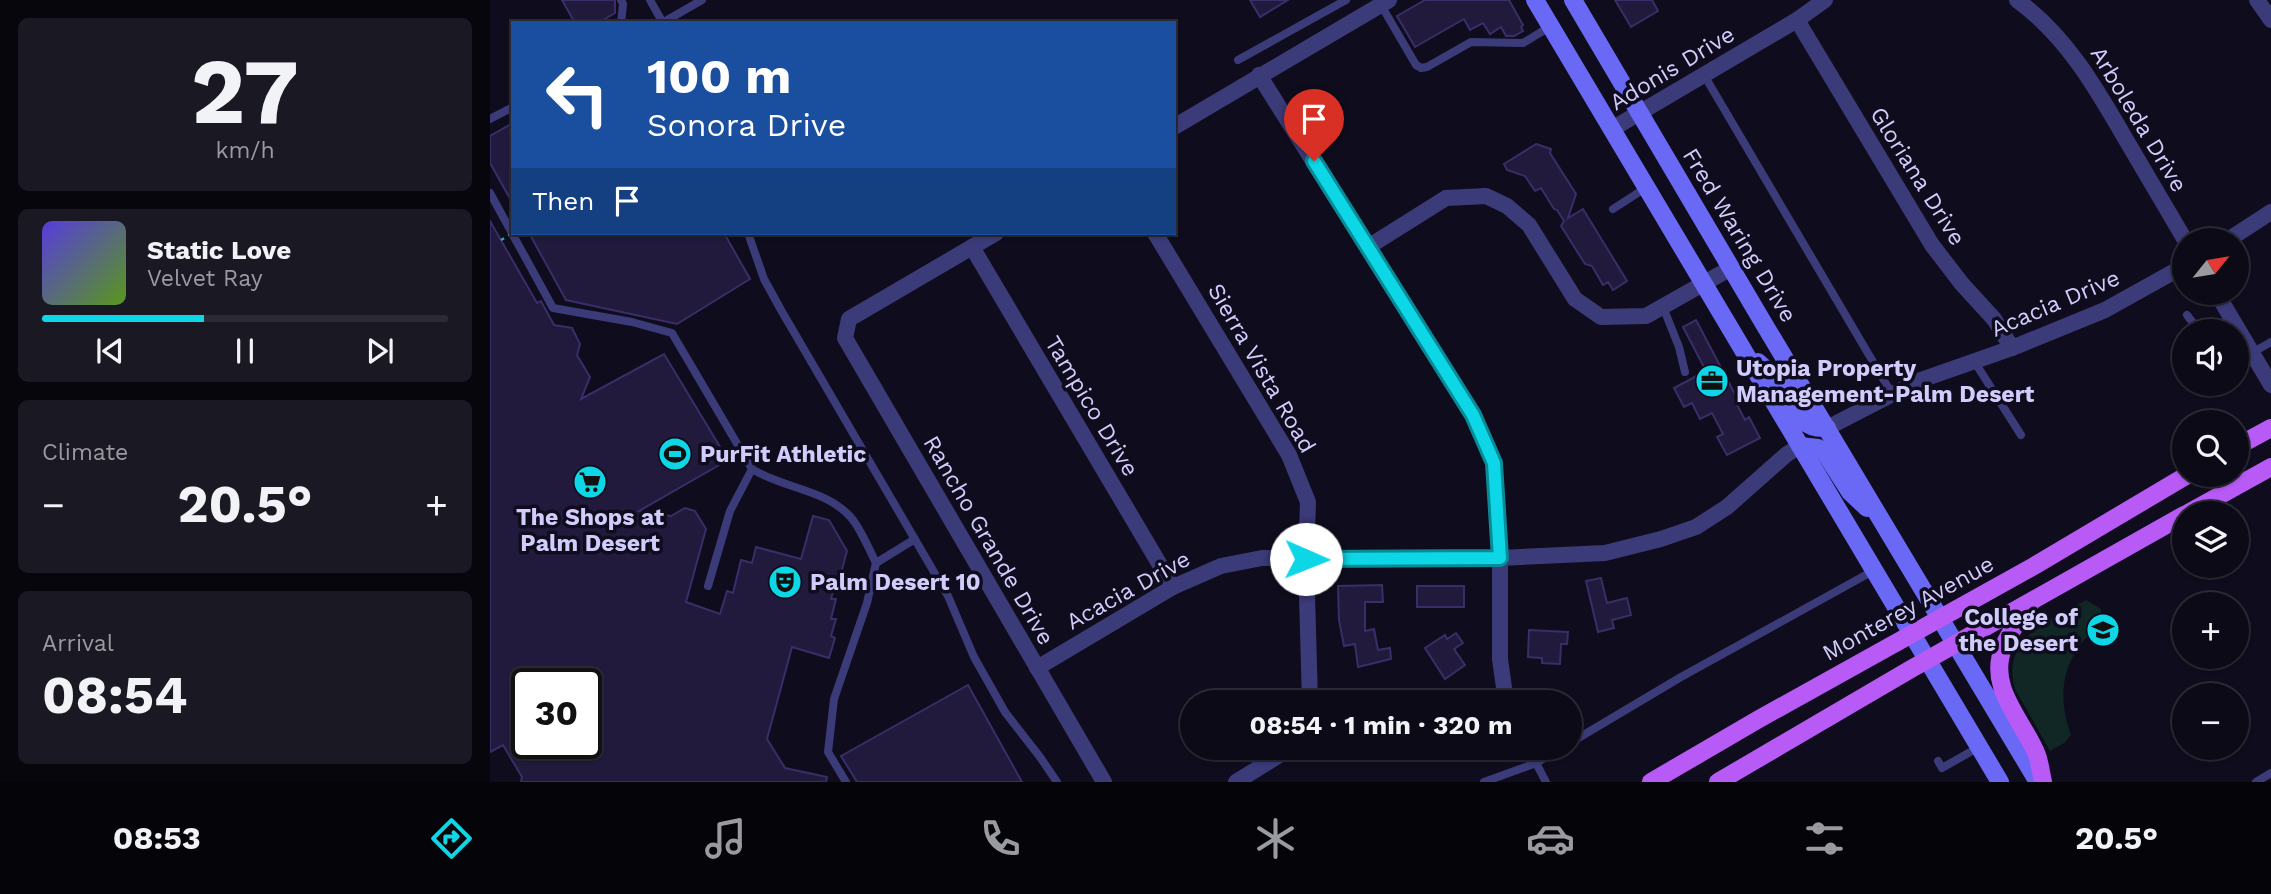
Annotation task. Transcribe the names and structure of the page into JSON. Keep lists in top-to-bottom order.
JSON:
{
  "streets": {
    "main road": ["Fred Waring Drive", "Monterey Avenue"],
    "street": [
      "Adonis Drive",
      "Arboleda Drive",
      "Gloriana Drive",
      "Acacia Drive",
      "Sierra Vista Road",
      "Tampico Drive",
      "Rancho Grande Drive"
    ]
  },
  "crossings": [
    ["Adonis Drive", "Gloriana Drive"],
    ["Adonis Drive", "Fred Waring Drive"],
    ["Gloriana Drive", "Acacia Drive"],
    ["Fred Waring Drive", "Acacia Drive"],
    ["Fred Waring Drive", "Monterey Avenue"],
    ["Acacia Drive", "Sierra Vista Road"],
    ["Acacia Drive", "Tampico Drive"],
    ["Acacia Drive", "Rancho Grande Drive"],
    ["Tampico Drive", "Rancho Grande Drive"]
  ],
  "places": {
    "office": ["Utopia Property Management-Palm Desert"],
    "sports": ["PurFit Athletic"],
    "supermarket": ["The Shops at Palm Desert"],
    "theatre": ["Palm Desert 10"],
    "school or university": ["College of the Desert"]
  },
  "north": "top right",
  "page": {
    "tile": [
      ["27", "km/h"],
      "Climate",
      ["Arrival", "08:54"]
    ],
    "turn": ["100 m", "Sonora Drive"],
    "then": "Then",
    "song": ["Static Love", "Velvet Ray"],
    "map_buttons": ["+", "−"],
    "heat": ["−", "20.5°", "+"],
    "limit": "30",
    "trip": "08:54 · 1 min · 320 m",
    "tabs": ["08:53", "20.5°"]
  }
}
